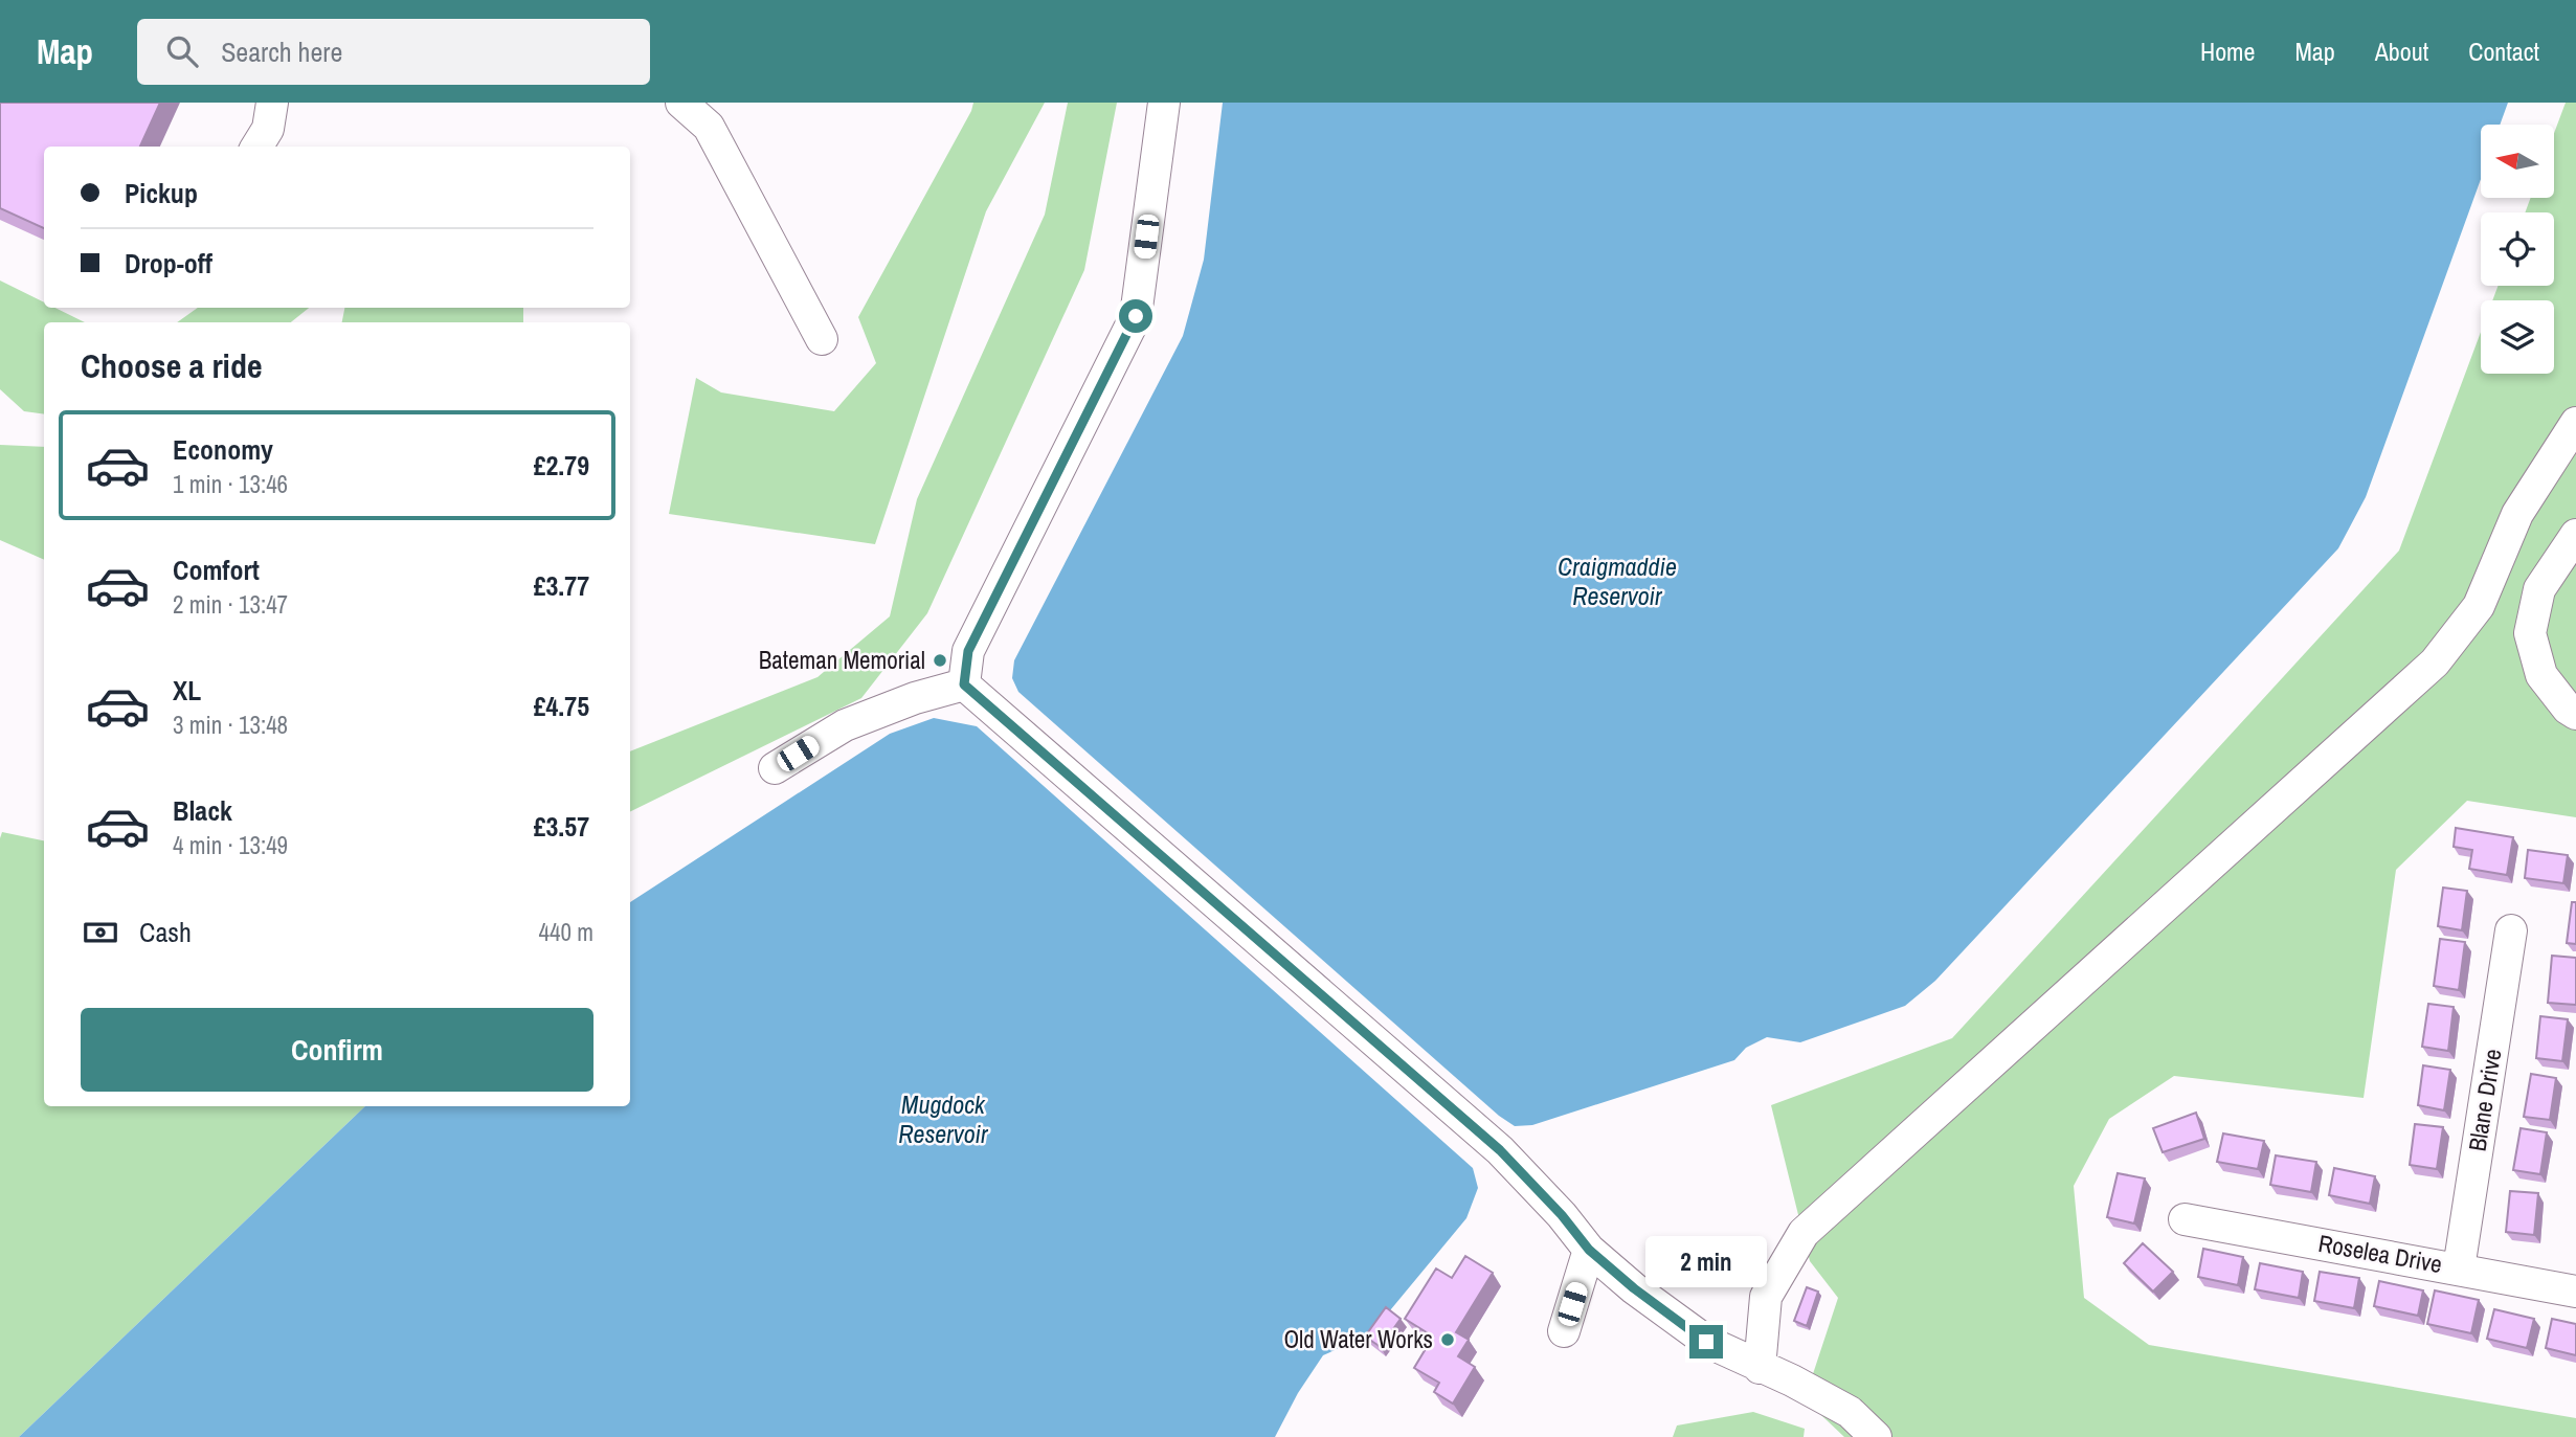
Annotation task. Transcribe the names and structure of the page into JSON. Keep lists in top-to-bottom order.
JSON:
{
  "streets": {
    "street": ["Blane Drive", "Roselea Drive"]
  },
  "crossings": [
    ["Blane Drive", "Roselea Drive"]
  ],
  "water": ["Craigmaddie Reservoir", "Mugdock Reservoir"],
  "places": ["Bateman Memorial", "Old Water Works"],
  "north": "left",
  "page": {
    "header": "Map",
    "search": "Search here",
    "nav": [
      "Home",
      "Map",
      "About",
      "Contact"
    ],
    "banner": ["Pickup", "Drop-off"],
    "heading": "Choose a ride",
    "list": [
      {
        "name": "Economy",
        "note": "1 min · 13:46",
        "value": "£2.79"
      },
      {
        "name": "Comfort",
        "note": "2 min · 13:47",
        "value": "£3.77"
      },
      {
        "name": "XL",
        "note": "3 min · 13:48",
        "value": "£4.75"
      },
      {
        "name": "Black",
        "note": "4 min · 13:49",
        "value": "£3.57"
      }
    ],
    "pay": ["Cash", "440 m"],
    "buttons": "Confirm",
    "bubble": "2 min"
  }
}
